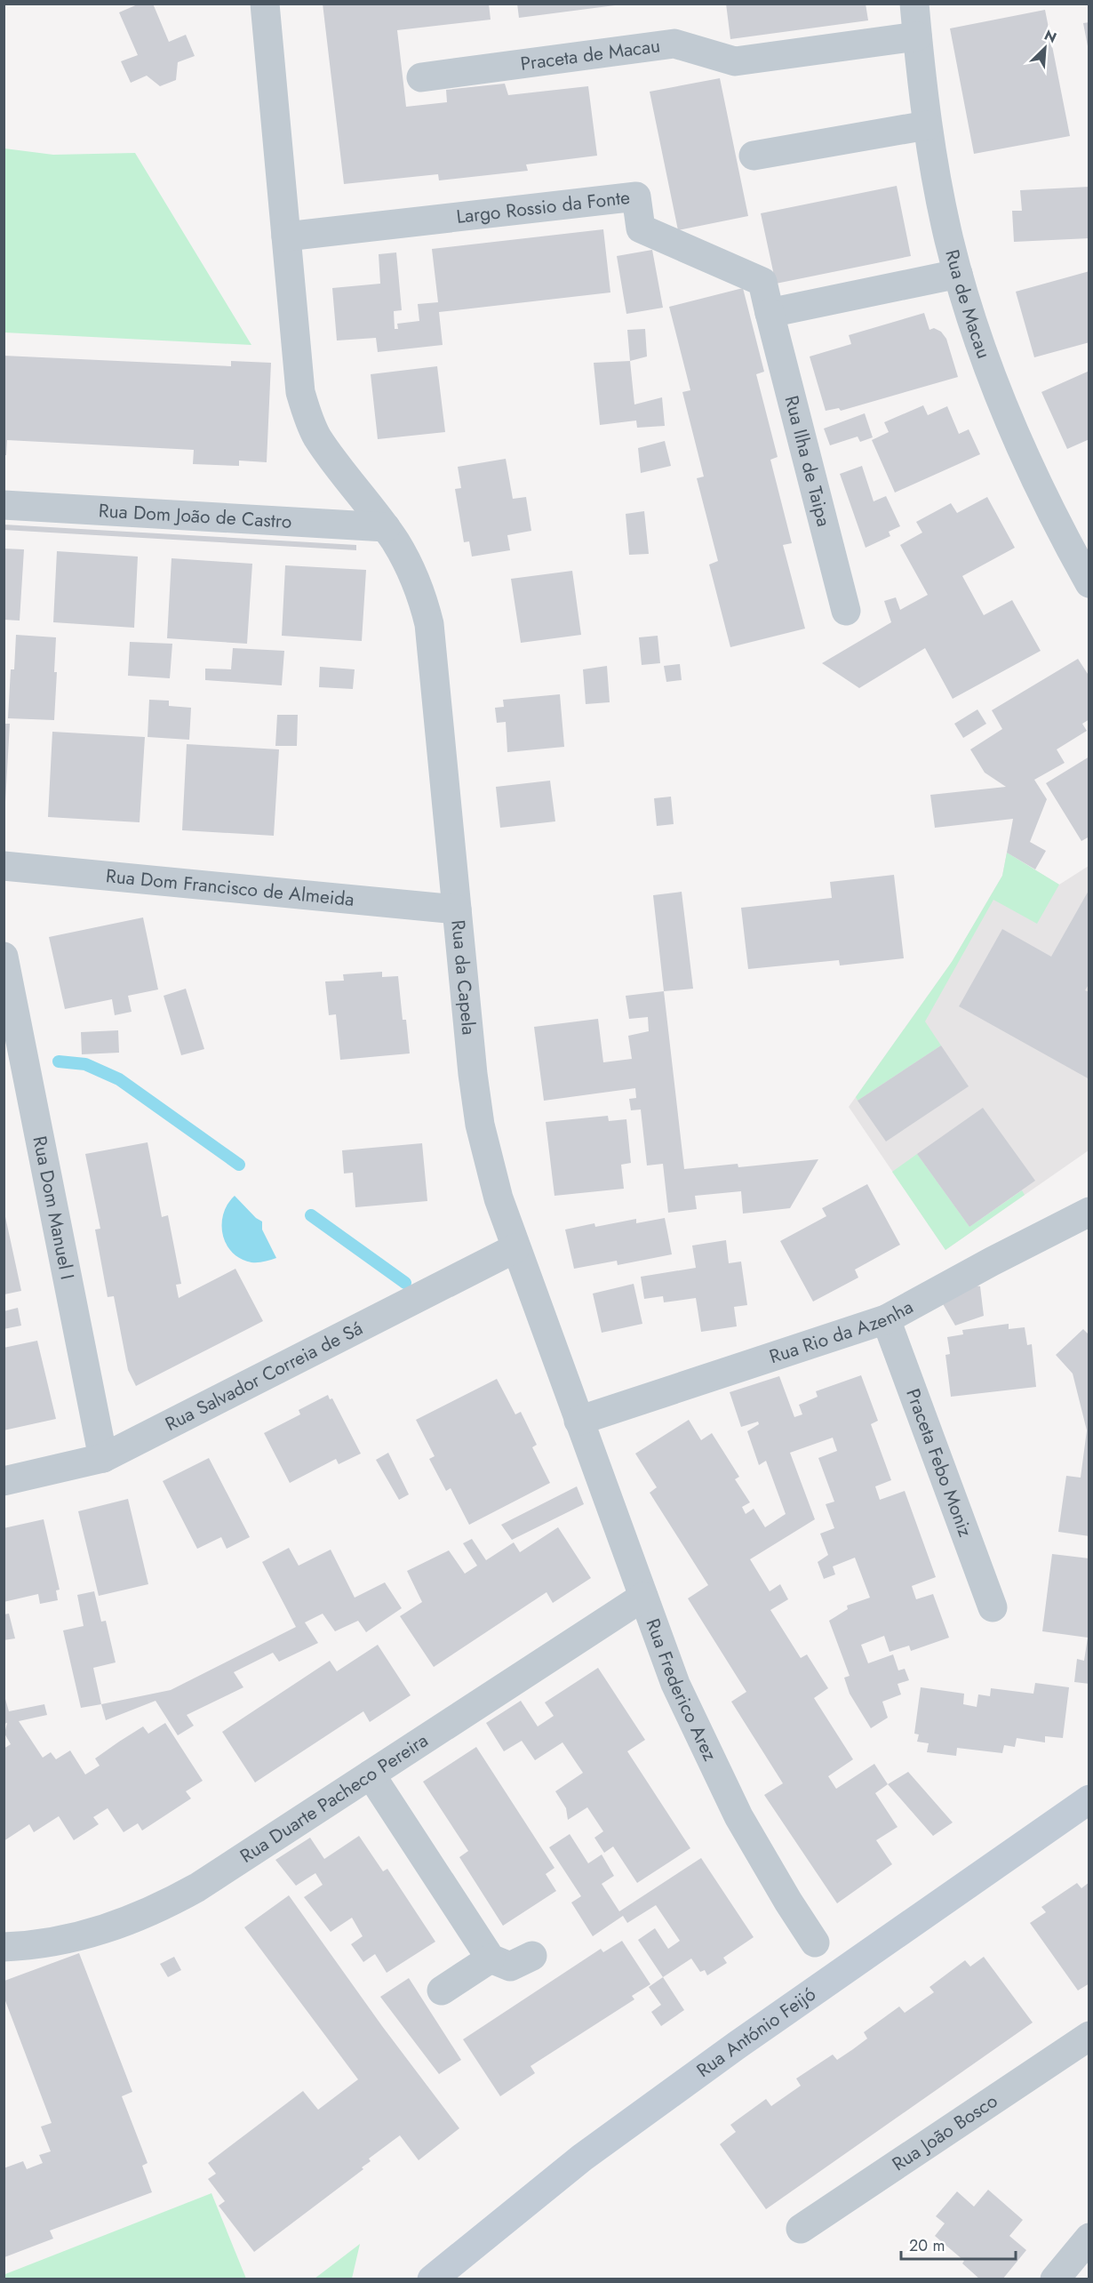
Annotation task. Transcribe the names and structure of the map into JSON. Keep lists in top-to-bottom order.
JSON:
{
  "streets": {
    "street": [
      "Praceta de Macau",
      "Largo Rossio da Fonte",
      "Rua de Macau",
      "Rua Ilha de Taipa",
      "Rua Dom João de Castro",
      "Rua Dom Francisco de Almeida",
      "Rua da Capela",
      "Rua Dom Manuel I",
      "Rua Rio da Azenha",
      "Rua Salvador Correia de Sá",
      "Praceta Febo Moniz",
      "Rua Frederico Arez",
      "Rua Duarte Pacheco Pereira",
      "Rua António Feijó",
      "Rua João Bosco"
    ]
  },
  "crossings": [
    ["Praceta de Macau", "Rua de Macau"],
    ["Largo Rossio da Fonte", "Rua Ilha de Taipa"],
    ["Rua Dom João de Castro", "Rua da Capela"],
    ["Rua Dom Francisco de Almeida", "Rua da Capela"],
    ["Rua da Capela", "Rua Rio da Azenha"],
    ["Rua da Capela", "Rua Salvador Correia de Sá"],
    ["Rua da Capela", "Rua Frederico Arez"],
    ["Rua Dom Manuel I", "Rua Salvador Correia de Sá"],
    ["Rua Rio da Azenha", "Praceta Febo Moniz"],
    ["Rua Rio da Azenha", "Rua Frederico Arez"],
    ["Rua Frederico Arez", "Rua Duarte Pacheco Pereira"]
  ],
  "scale_bar": "20 m",
  "north": "top right"
}
